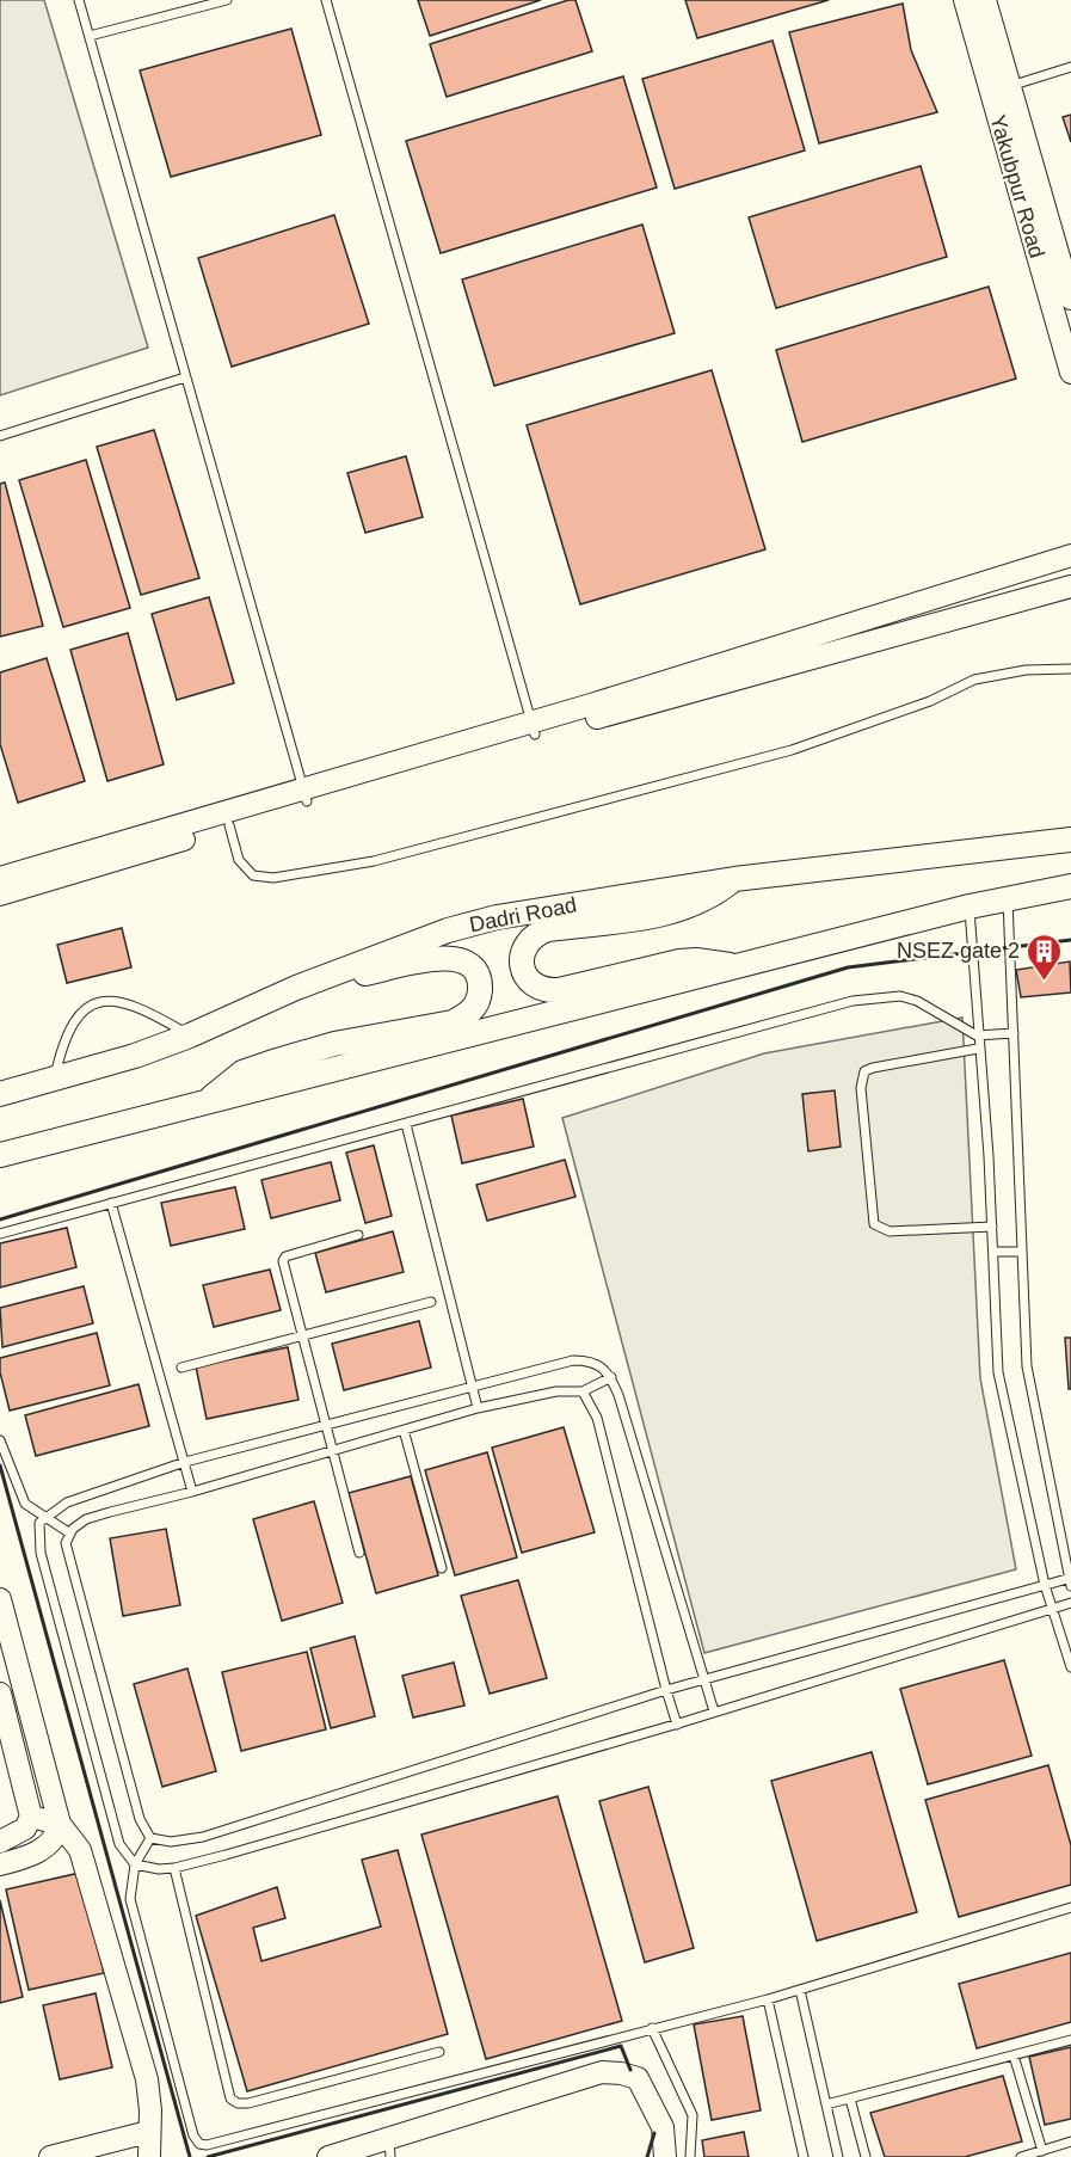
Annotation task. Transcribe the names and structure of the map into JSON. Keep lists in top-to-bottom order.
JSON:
{
  "streets": {
    "main road": ["Dadri Road"],
    "street": ["Yakubpur Road"]
  },
  "places": {
    "building": ["NSEZ gate 2"]
  }
}
